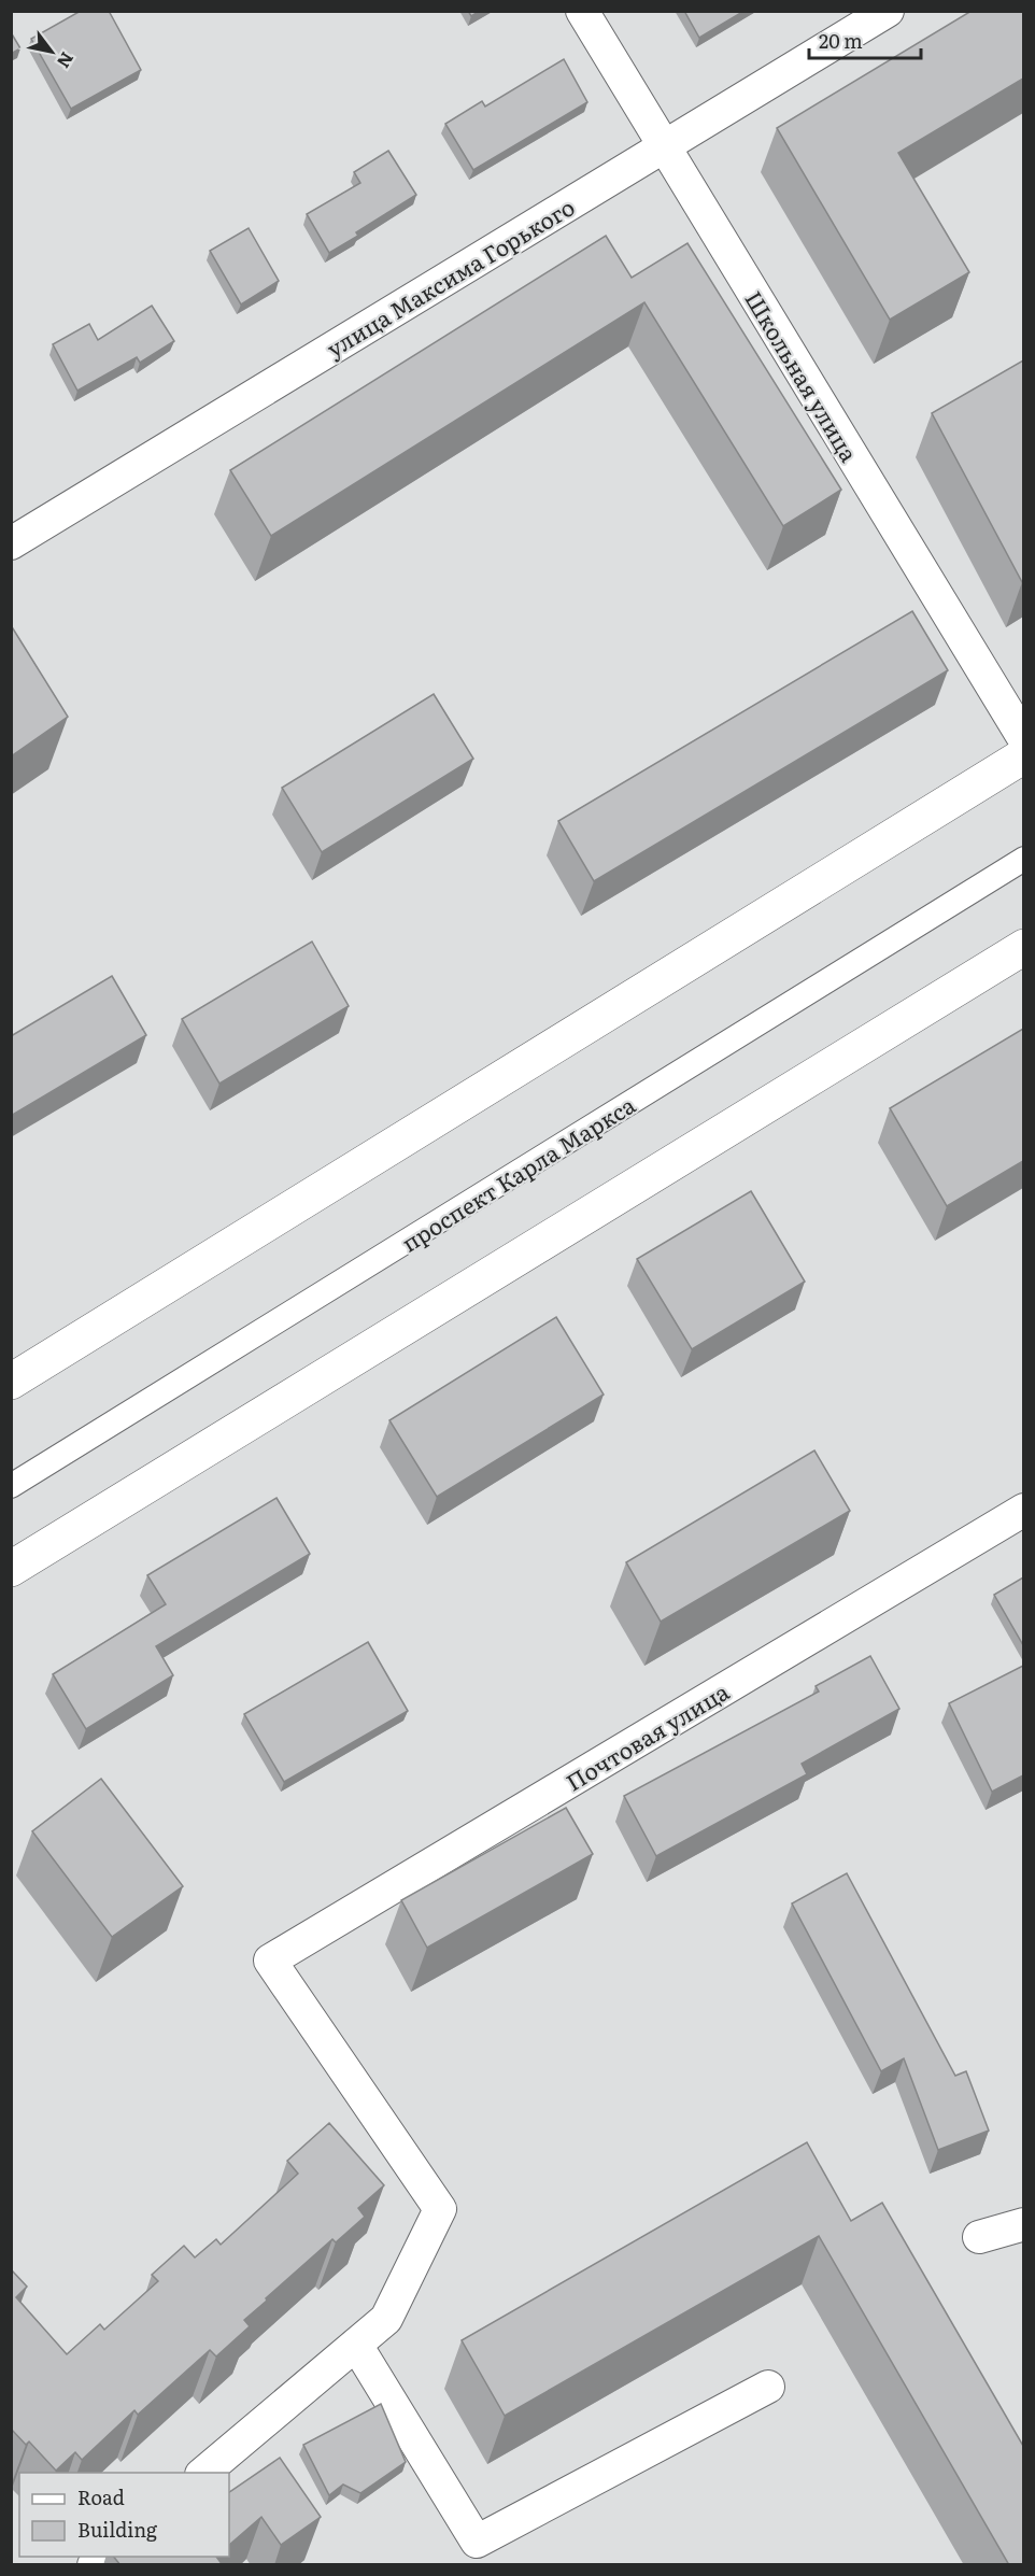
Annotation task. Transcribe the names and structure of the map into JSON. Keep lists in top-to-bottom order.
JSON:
{
  "streets": {
    "street": [
      "улица Максима Горького",
      "Школьная улица",
      "проспект Карла Маркса",
      "Почтовая улица"
    ]
  },
  "crossings": [
    ["улица Максима Горького", "Школьная улица"]
  ],
  "legend": ["Road", "Building"],
  "scale_bar": "20 m",
  "north": "bottom right"
}
